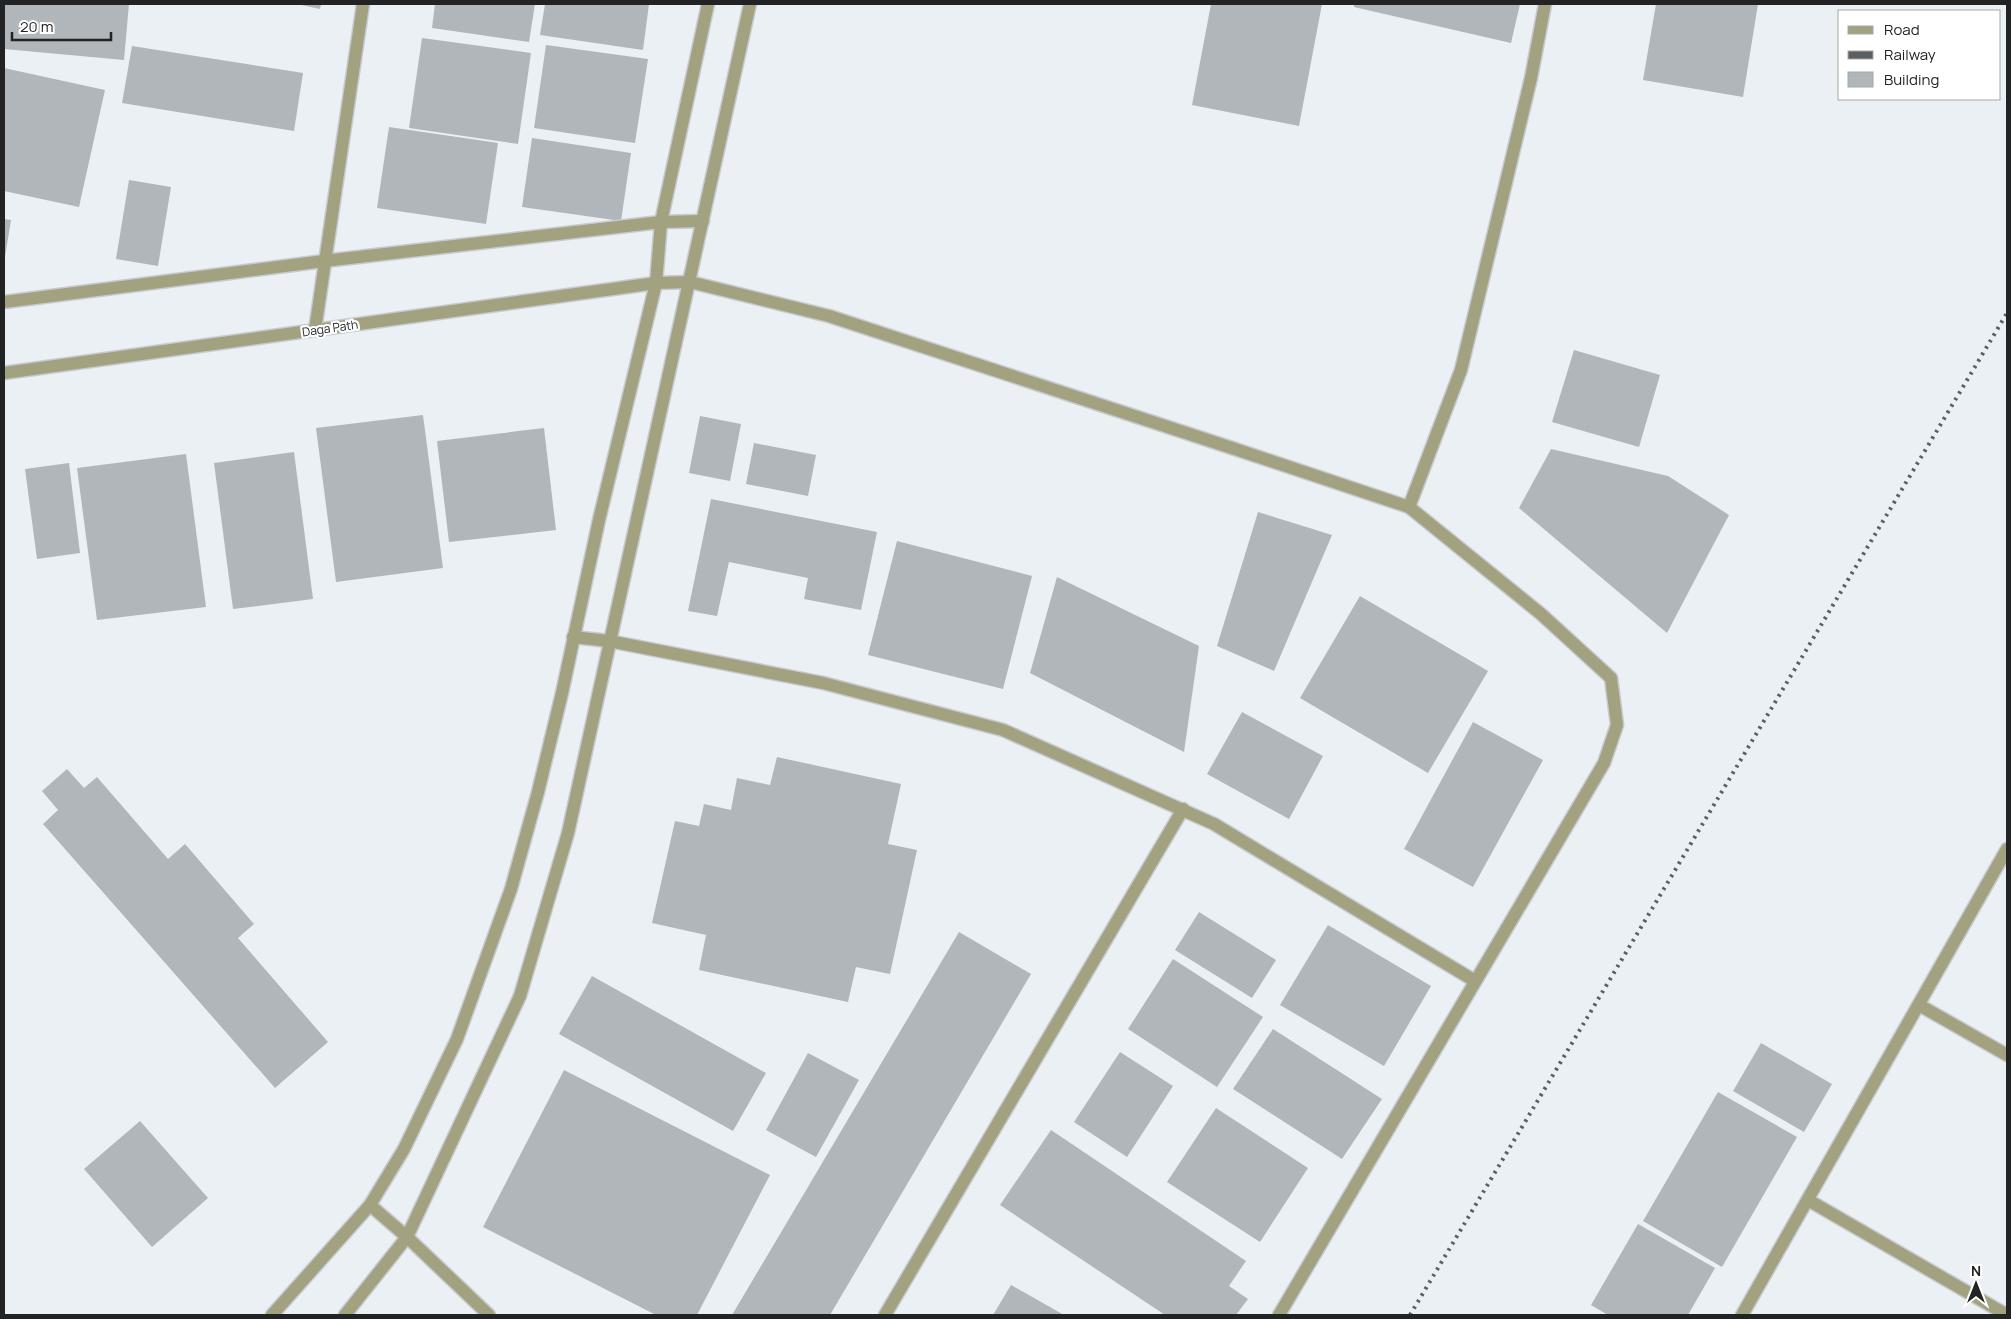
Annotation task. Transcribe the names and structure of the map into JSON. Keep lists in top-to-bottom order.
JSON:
{
  "streets": {
    "street": ["Daga Path"]
  },
  "legend": ["Road", "Railway", "Building"],
  "scale_bar": "20 m",
  "north": "top"
}
